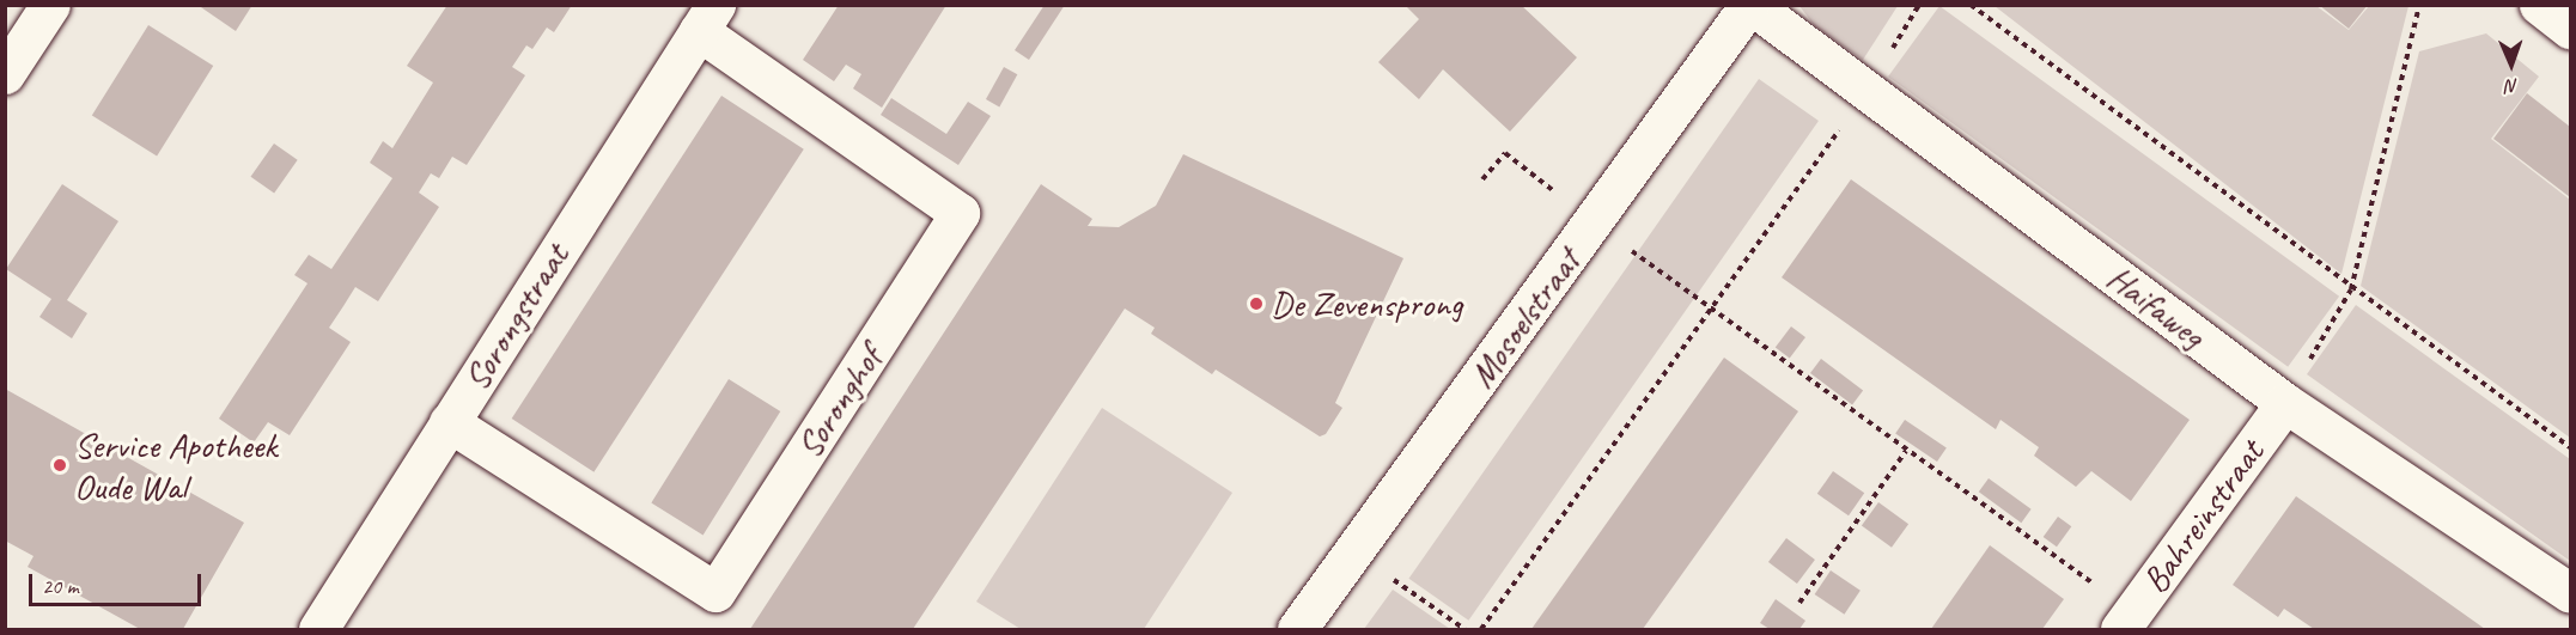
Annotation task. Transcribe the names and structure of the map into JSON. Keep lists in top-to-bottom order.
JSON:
{
  "streets": {
    "street": [
      "Haifaweg",
      "Sorongstraat",
      "Mosoelstraat",
      "Soronghof",
      "Bahreinstraat"
    ]
  },
  "crossings": [
    ["Haifaweg", "Mosoelstraat"],
    ["Haifaweg", "Bahreinstraat"],
    ["Sorongstraat", "Soronghof"]
  ],
  "places": ["De Zevensprong", "Service Apotheek Oude Wal"],
  "scale_bar": "20 m",
  "north": "bottom"
}
